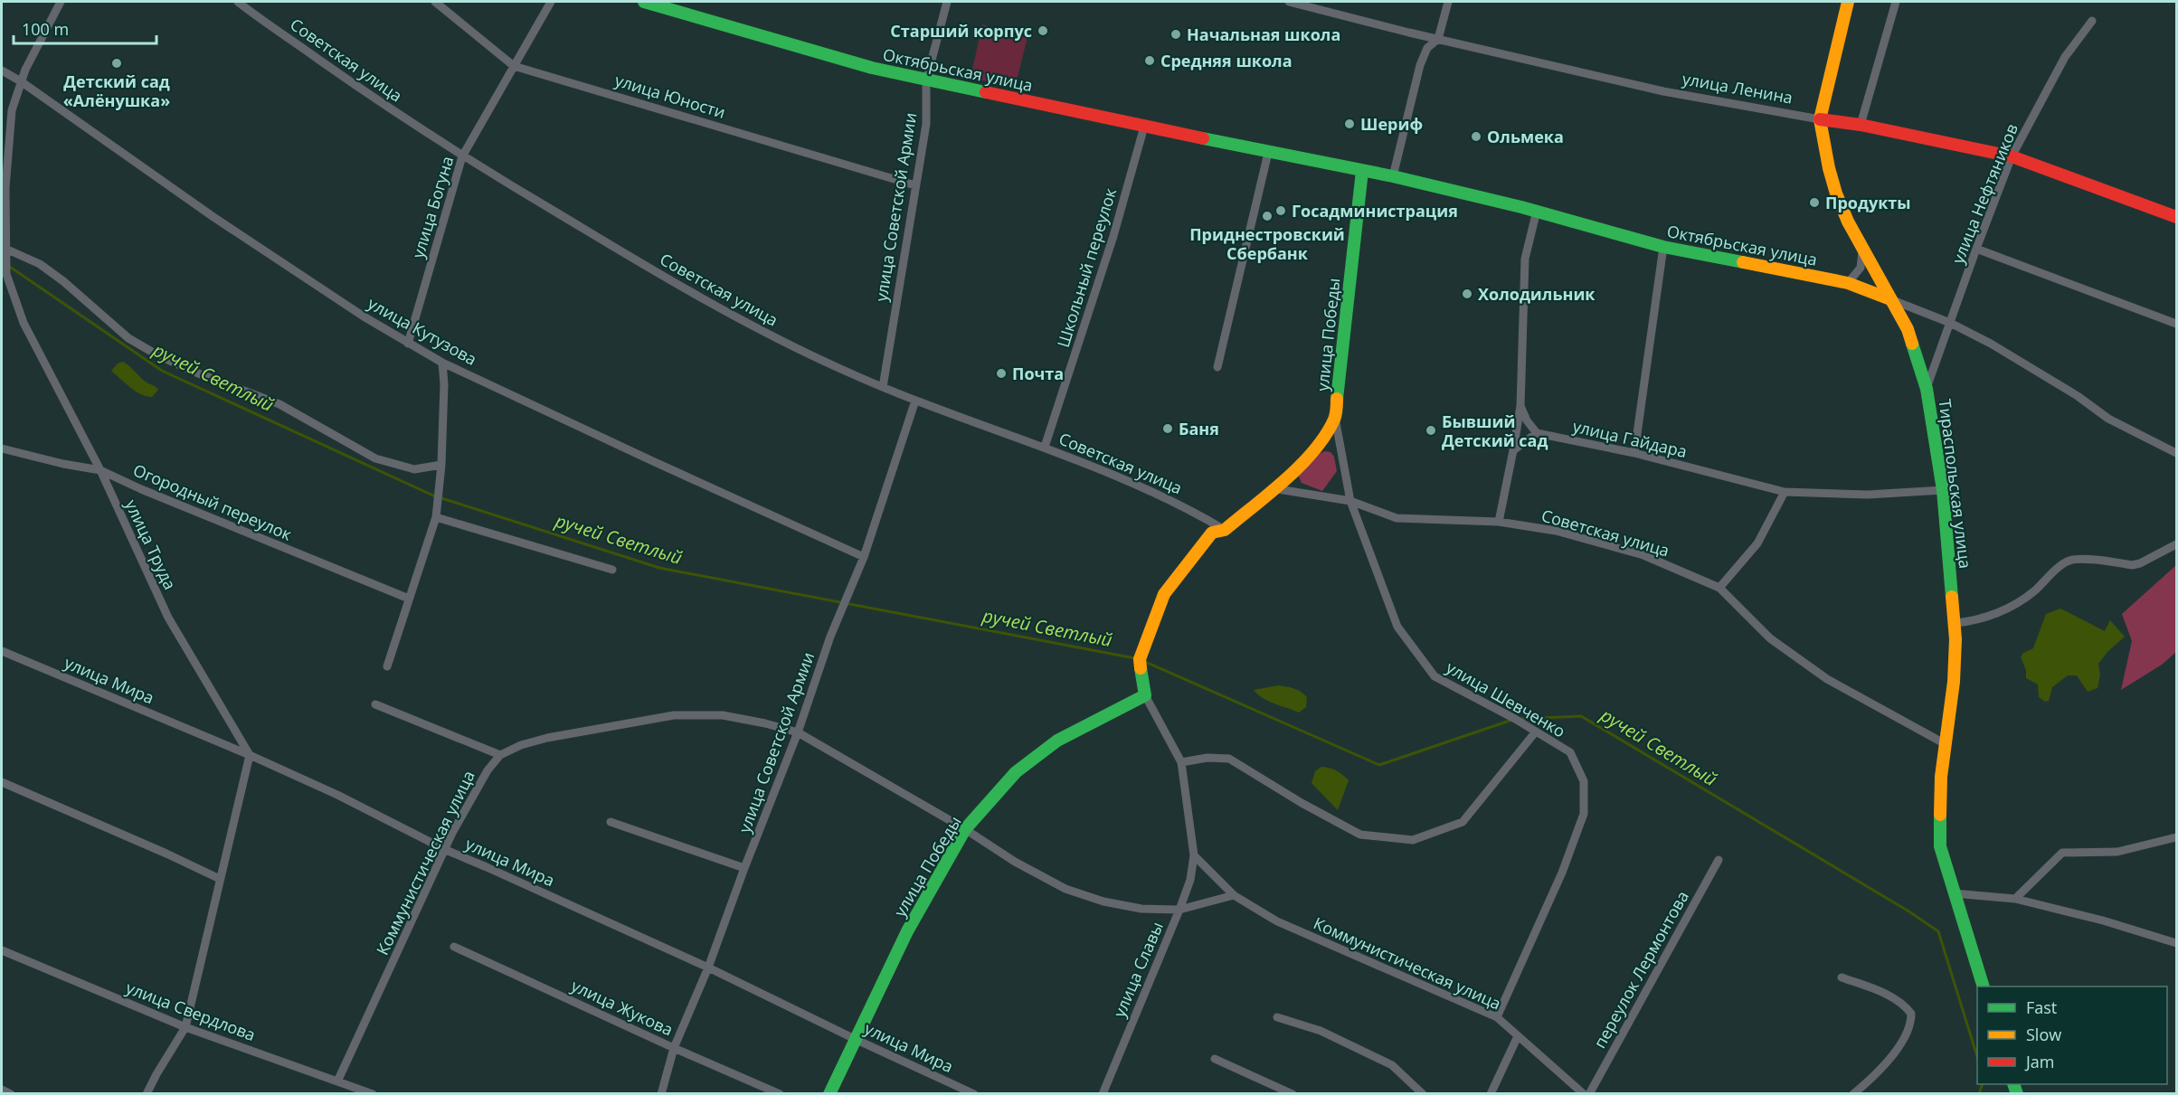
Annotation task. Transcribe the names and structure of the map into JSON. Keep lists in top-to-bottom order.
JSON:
{
  "streets": {
    "street": [
      "Советская улица",
      "Октябрьская улица",
      "улица Ленина",
      "улица Юности",
      "улица Нефтяников",
      "улица Богуна",
      "улица Советской Армии",
      "Школьный переулок",
      "улица Кутузова",
      "улица Победы",
      "улица Гайдара",
      "Тираспольская улица",
      "Огородный переулок",
      "улица Труда",
      "улица Мира",
      "улица Шевченко",
      "Коммунистическая улица",
      "улица Славы",
      "переулок Лермонтова",
      "улица Жукова",
      "улица Свердлова"
    ]
  },
  "crossings": [
    ["Советская улица", "улица Богуна"],
    ["Советская улица", "улица Советской Армии"],
    ["Советская улица", "Школьный переулок"],
    ["Советская улица", "улица Победы"],
    ["Советская улица", "Тираспольская улица"],
    ["Советская улица", "улица Шевченко"],
    ["Октябрьская улица", "улица Нефтяников"],
    ["Октябрьская улица", "улица Советской Армии"],
    ["Октябрьская улица", "Школьный переулок"],
    ["Октябрьская улица", "улица Победы"],
    ["Октябрьская улица", "Тираспольская улица"],
    ["улица Ленина", "улица Нефтяников"],
    ["улица Ленина", "Тираспольская улица"],
    ["улица Юности", "улица Богуна"],
    ["улица Юности", "улица Советской Армии"],
    ["улица Нефтяников", "Тираспольская улица"],
    ["улица Богуна", "улица Кутузова"],
    ["улица Советской Армии", "улица Кутузова"],
    ["улица Советской Армии", "улица Мира"],
    ["улица Советской Армии", "Коммунистическая улица"],
    ["улица Советской Армии", "улица Жукова"],
    ["улица Кутузова", "улица Труда"],
    ["улица Победы", "улица Мира"],
    ["улица Победы", "улица Шевченко"],
    ["улица Победы", "Коммунистическая улица"],
    ["улица Гайдара", "Тираспольская улица"],
    ["Огородный переулок", "улица Труда"],
    ["улица Труда", "улица Мира"],
    ["улица Мира", "Коммунистическая улица"],
    ["улица Шевченко", "Коммунистическая улица"],
    ["Коммунистическая улица", "улица Славы"],
    ["Коммунистическая улица", "улица Свердлова"]
  ],
  "water": ["ручей Светлый"],
  "places": [
    "Старший корпус",
    "Начальная школа",
    "Средняя школа",
    "Детский сад «Алёнушка»",
    "Шериф",
    "Ольмека",
    "Продукты",
    "Госадминистрация",
    "Приднестровский Сбербанк",
    "Холодильник",
    "Почта",
    "Баня",
    "Бывший Детский сад"
  ],
  "legend": ["Fast", "Slow", "Jam"],
  "scale_bar": "100 m"
}
